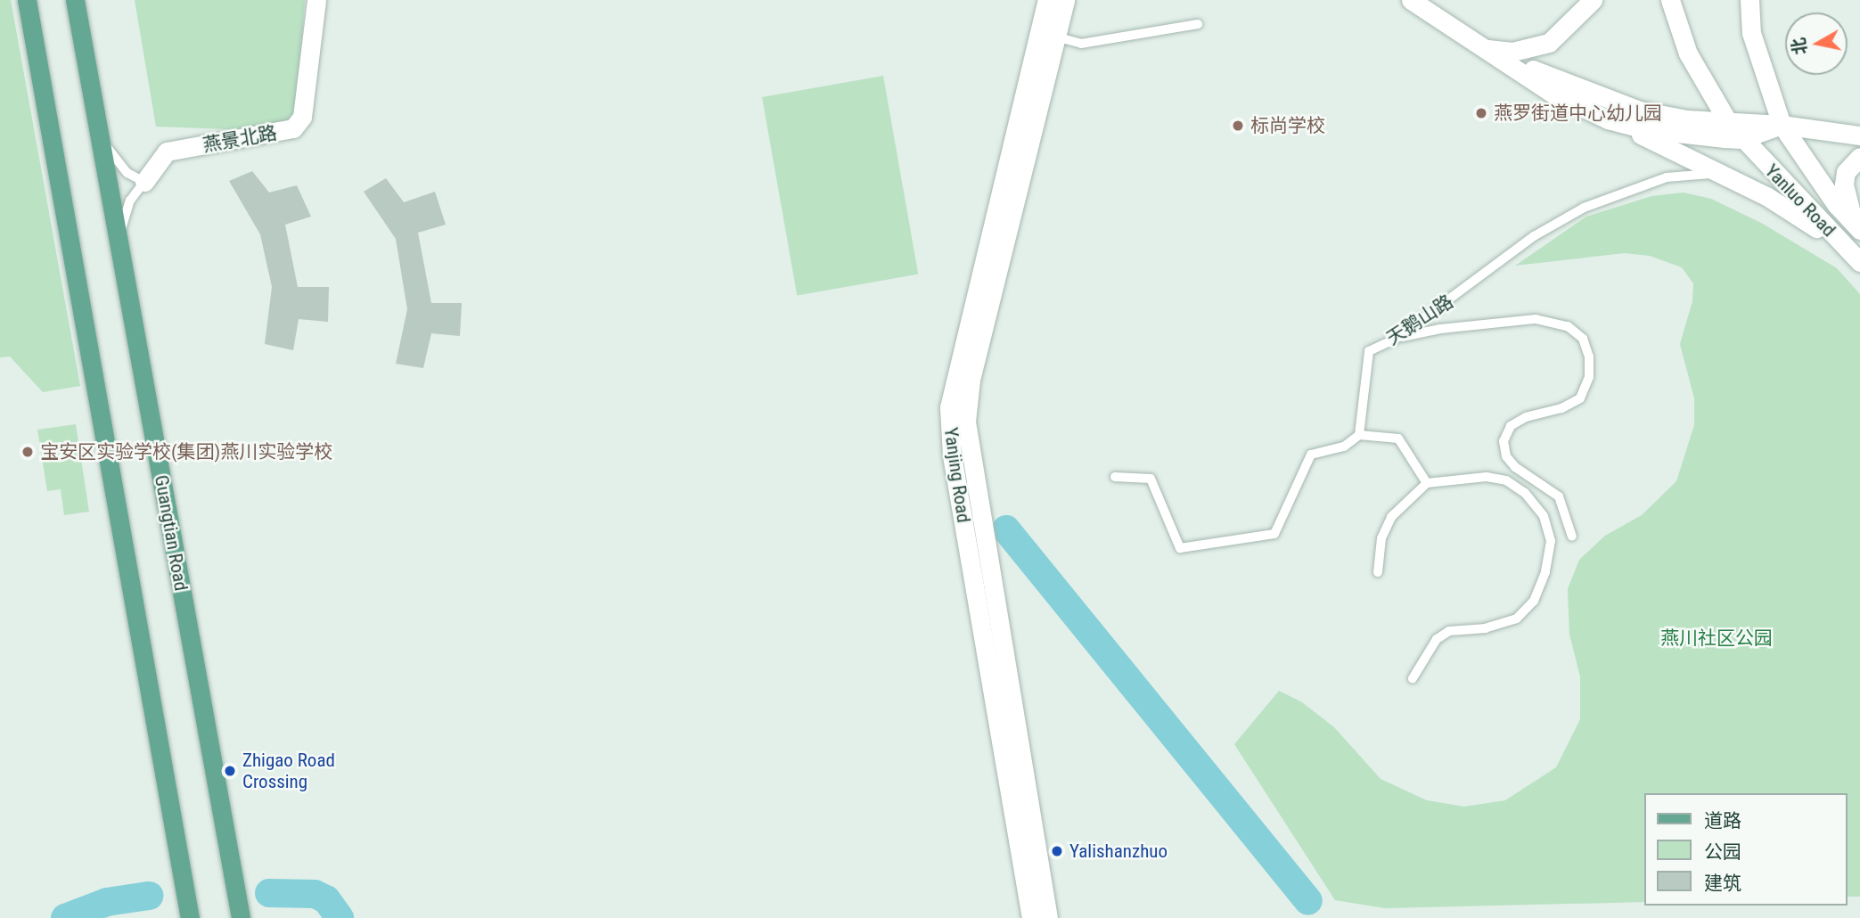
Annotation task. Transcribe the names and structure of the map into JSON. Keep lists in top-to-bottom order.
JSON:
{
  "streets": {
    "main road": ["Guangtian Road"],
    "street": ["燕景北路", "Yanluo Road", "Yanjing Road"],
    "lane": ["天鹅山路"]
  },
  "parks": ["燕川社区公园"],
  "places": [
    "燕罗街道中心幼儿园",
    "标尚学校",
    "宝安区实验学校(集团)燕川实验学校",
    "Zhigao Road Crossing",
    "Yalishanzhuo"
  ],
  "legend": ["道路", "公园", "建筑"],
  "north": "left"
}
